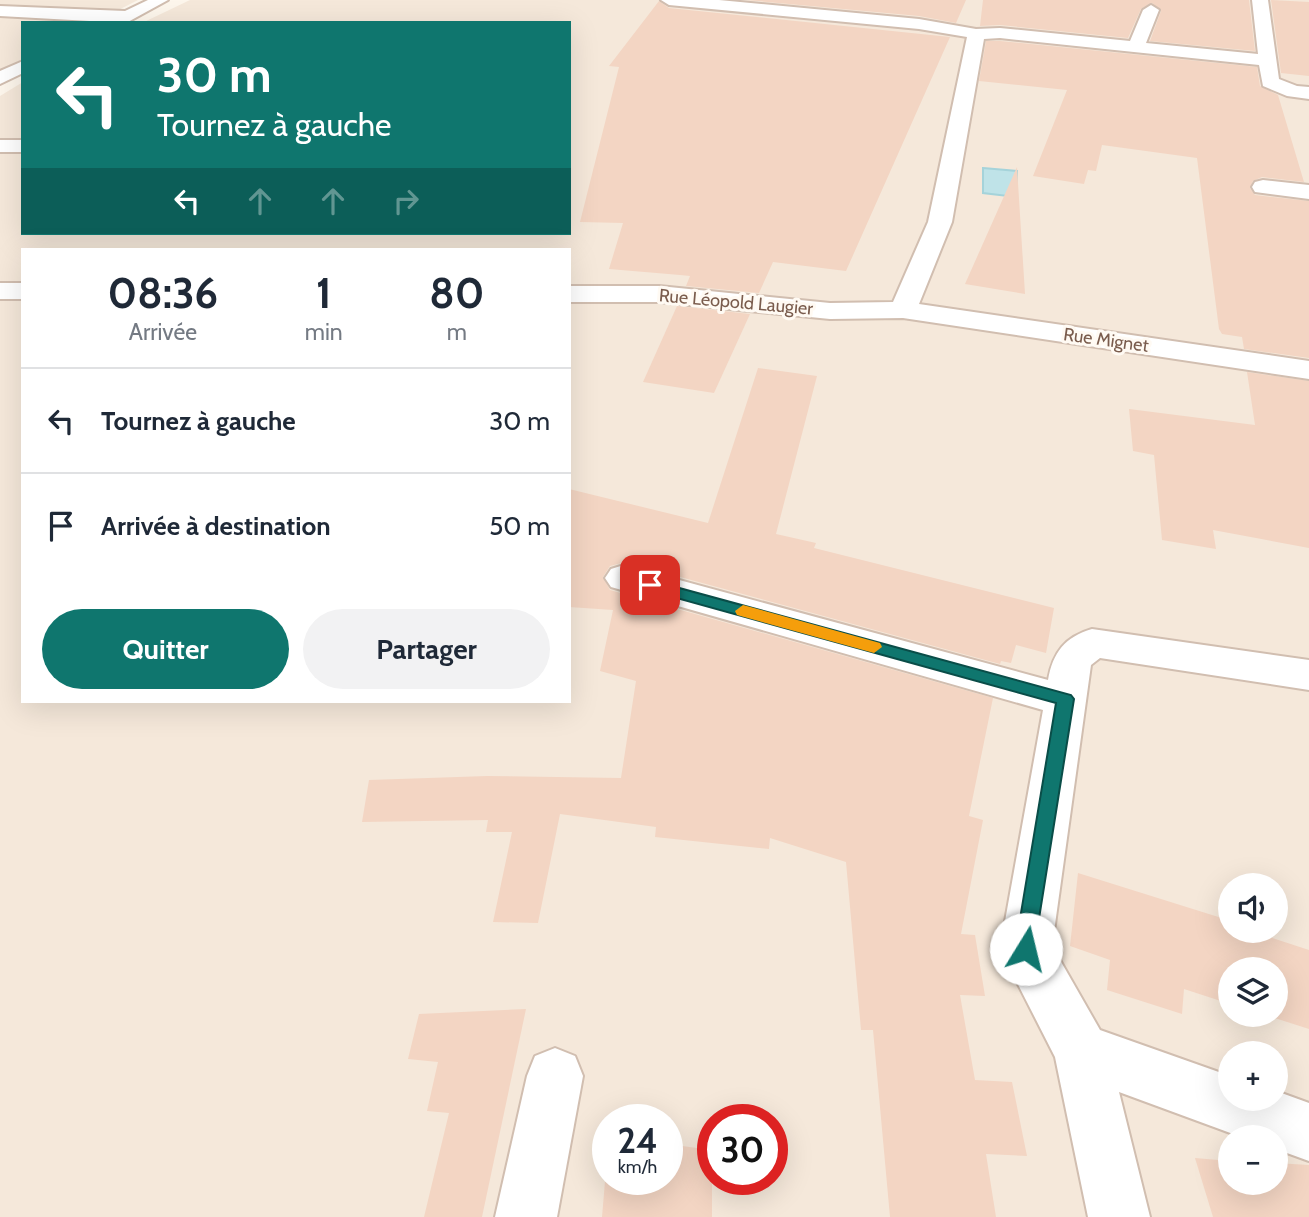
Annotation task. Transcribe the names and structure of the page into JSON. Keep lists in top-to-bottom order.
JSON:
{
  "streets": {
    "street": ["Rue Léopold Laugier", "Rue Mignet"]
  },
  "crossings": [
    ["Rue Léopold Laugier", "Rue Mignet"]
  ],
  "page": {
    "turn": ["30 m", "Tournez à gauche"],
    "eta": [
      "08:36",
      "Arrivée",
      "1",
      "min",
      "80",
      "m"
    ],
    "list": [
      {
        "name": "Tournez à gauche",
        "value": "30 m"
      },
      {
        "name": "Arrivée à destination",
        "value": "50 m"
      }
    ],
    "buttons": ["Quitter", "Partager"],
    "map_buttons": ["+", "−"],
    "speed": "24 km/h",
    "limit": "30"
  }
}
